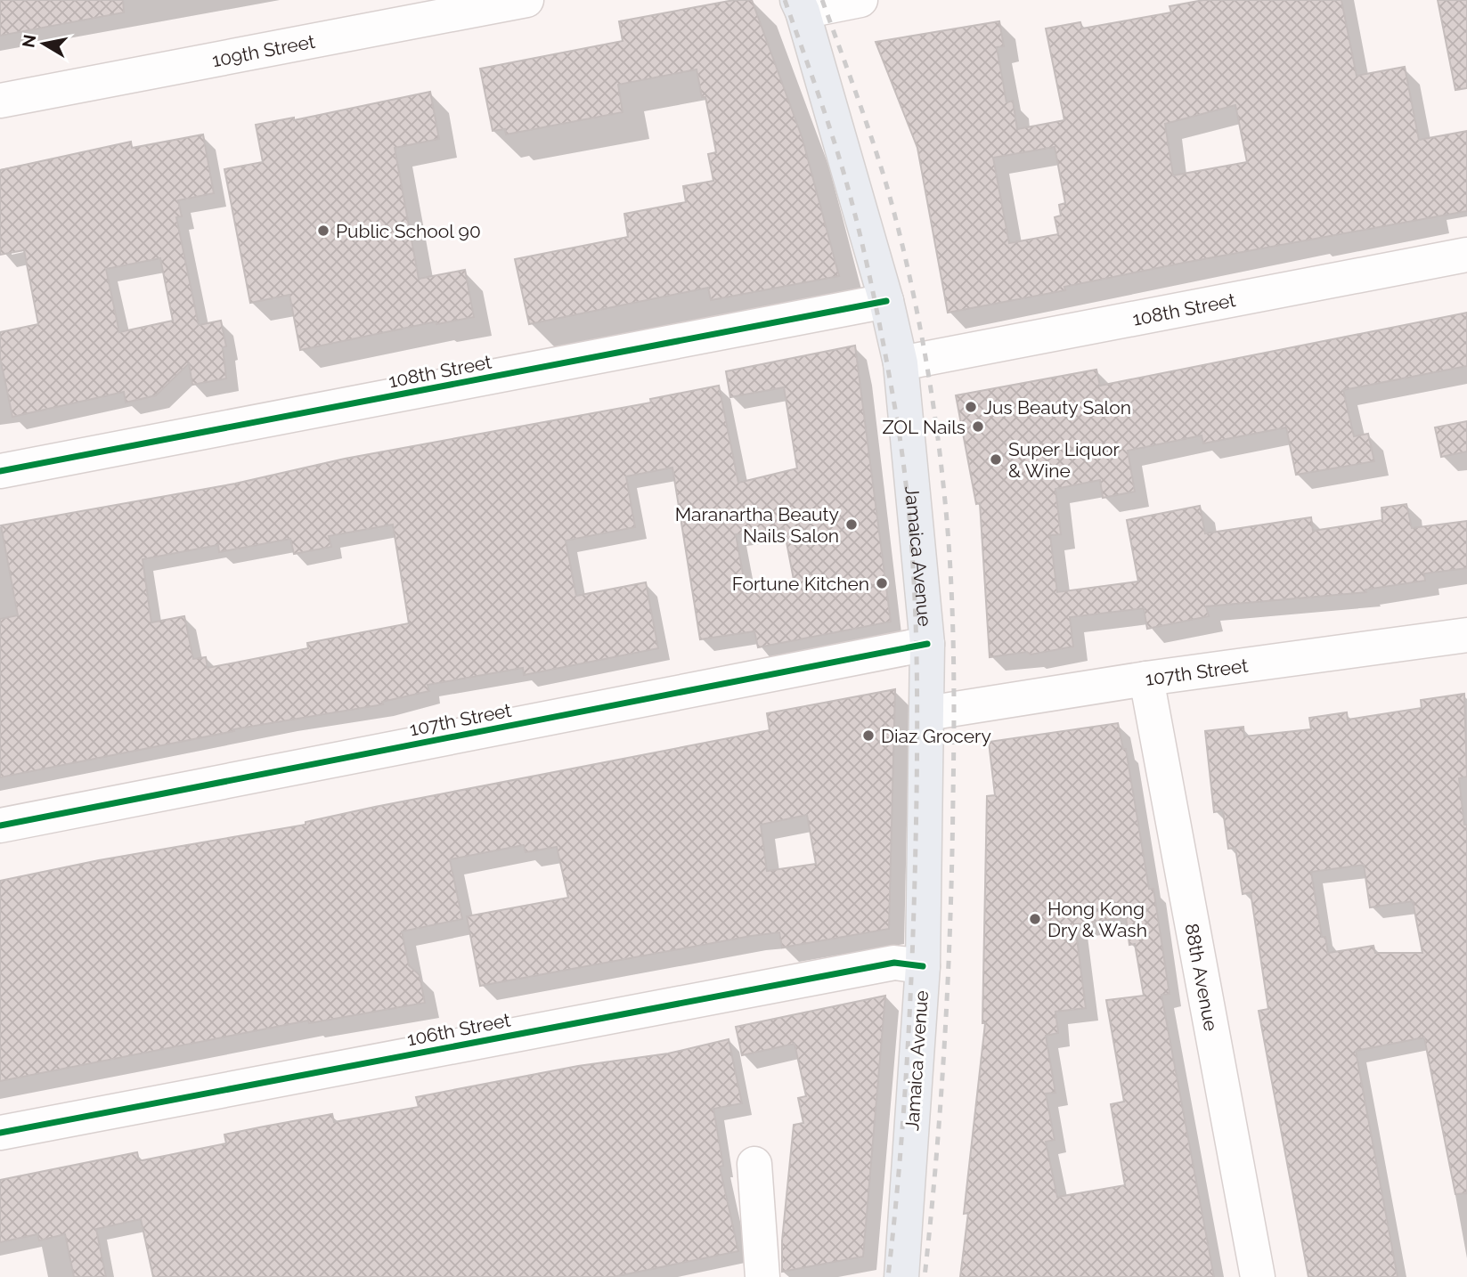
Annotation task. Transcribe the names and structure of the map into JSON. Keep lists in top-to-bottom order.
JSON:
{
  "streets": {
    "main road": ["Jamaica Avenue"],
    "street": [
      "109th Street",
      "108th Street",
      "107th Street",
      "88th Avenue",
      "106th Street"
    ]
  },
  "crossings": [
    ["108th Street", "Jamaica Avenue"],
    ["Jamaica Avenue", "107th Street"],
    ["Jamaica Avenue", "106th Street"],
    ["107th Street", "88th Avenue"]
  ],
  "places": [
    "Public School 90",
    "Jus Beauty Salon",
    "ZOL Nails",
    "Super Liquor & Wine",
    "Maranartha Beauty Nails Salon",
    "Fortune Kitchen",
    "Diaz Grocery",
    "Hong Kong Dry & Wash"
  ],
  "north": "left"
}
